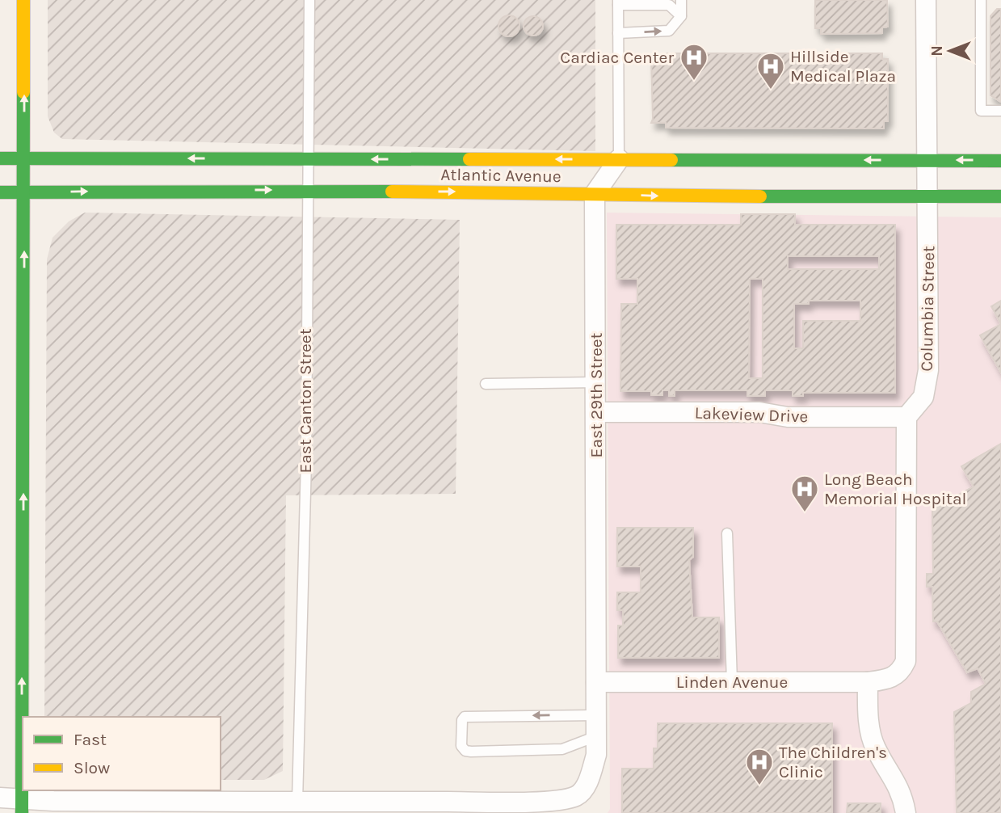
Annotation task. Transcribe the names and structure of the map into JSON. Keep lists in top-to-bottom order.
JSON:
{
  "streets": {
    "main road": ["Atlantic Avenue"],
    "street": [
      "Columbia Street",
      "East 29th Street",
      "Lakeview Drive",
      "Linden Avenue"
    ],
    "lane": ["East Canton Street"]
  },
  "crossings": [
    ["Atlantic Avenue", "Columbia Street"],
    ["Atlantic Avenue", "East 29th Street"],
    ["Atlantic Avenue", "East Canton Street"],
    ["Columbia Street", "Lakeview Drive"],
    ["East 29th Street", "East Canton Street"],
    ["East 29th Street", "Lakeview Drive"],
    ["East 29th Street", "Linden Avenue"]
  ],
  "places": {
    "hospital": [
      "Cardiac Center",
      "Hillside Medical Plaza",
      "Long Beach Memorial Hospital",
      "The Children's Clinic"
    ]
  },
  "legend": ["Fast", "Slow"],
  "north": "left"
}
